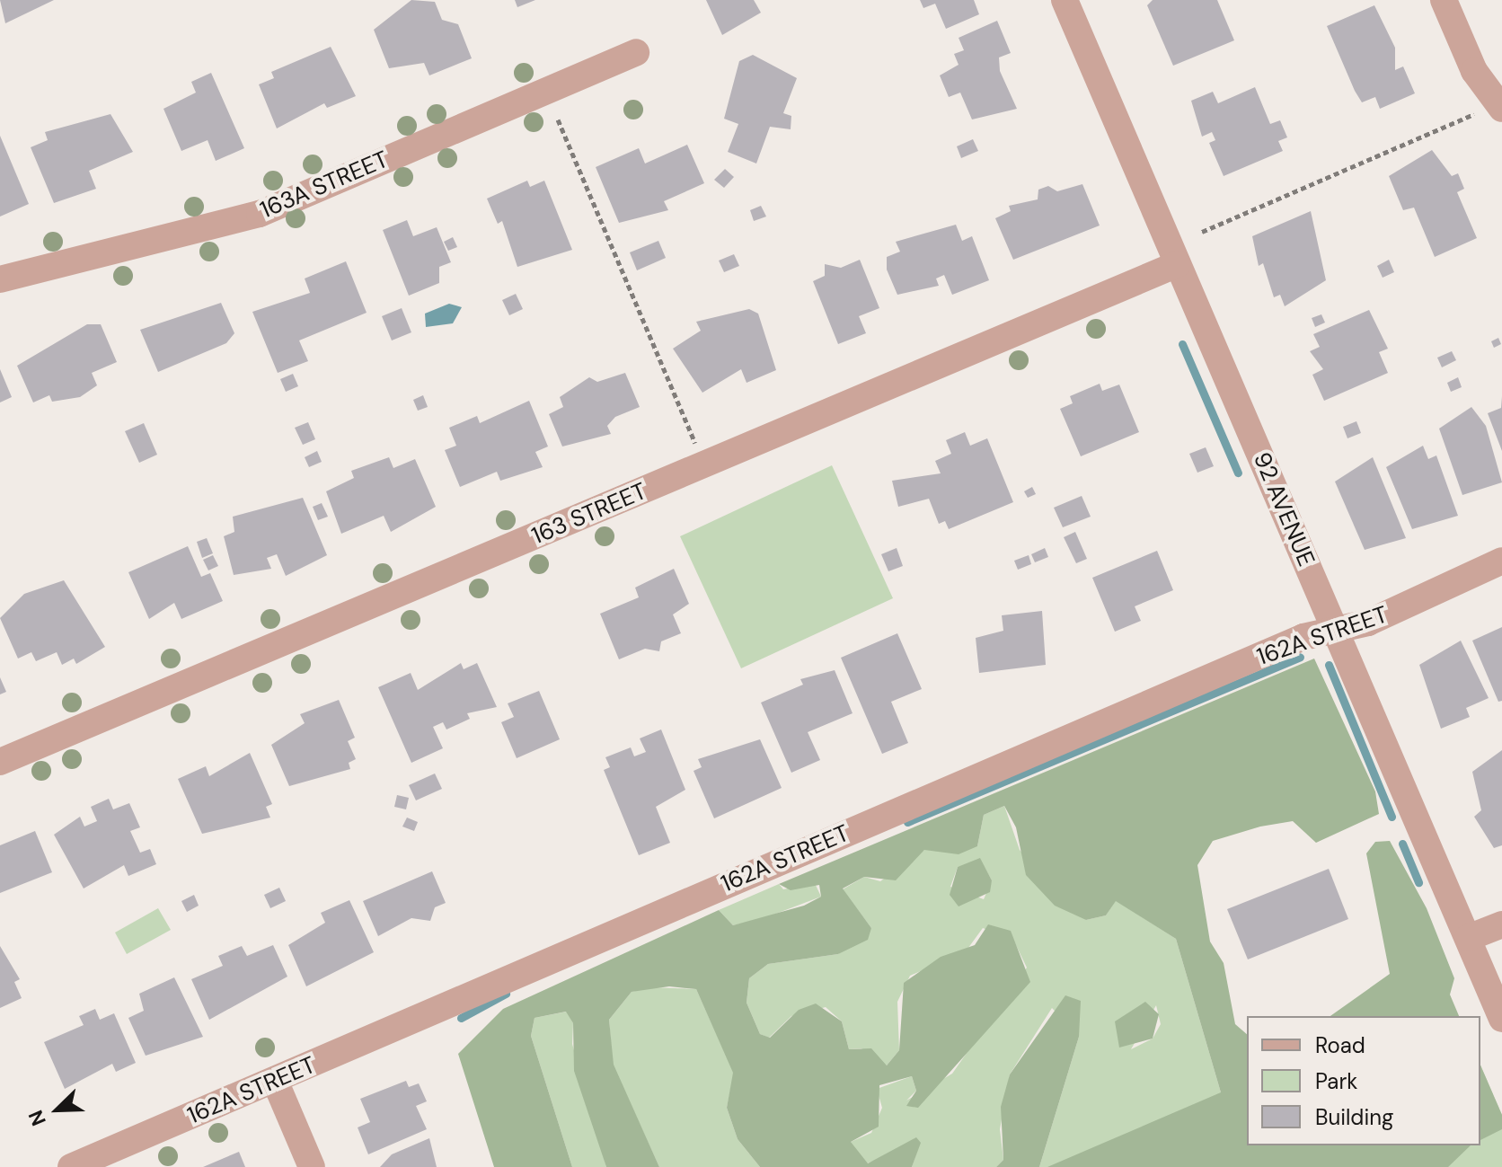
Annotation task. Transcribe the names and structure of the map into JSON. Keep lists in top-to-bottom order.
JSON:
{
  "streets": {
    "street": [
      "163A STREET",
      "92 AVENUE",
      "163 STREET",
      "162A STREET"
    ]
  },
  "crossings": [
    ["92 AVENUE", "163 STREET"],
    ["92 AVENUE", "162A STREET"]
  ],
  "legend": ["Road", "Park", "Building"],
  "north": "bottom left"
}
